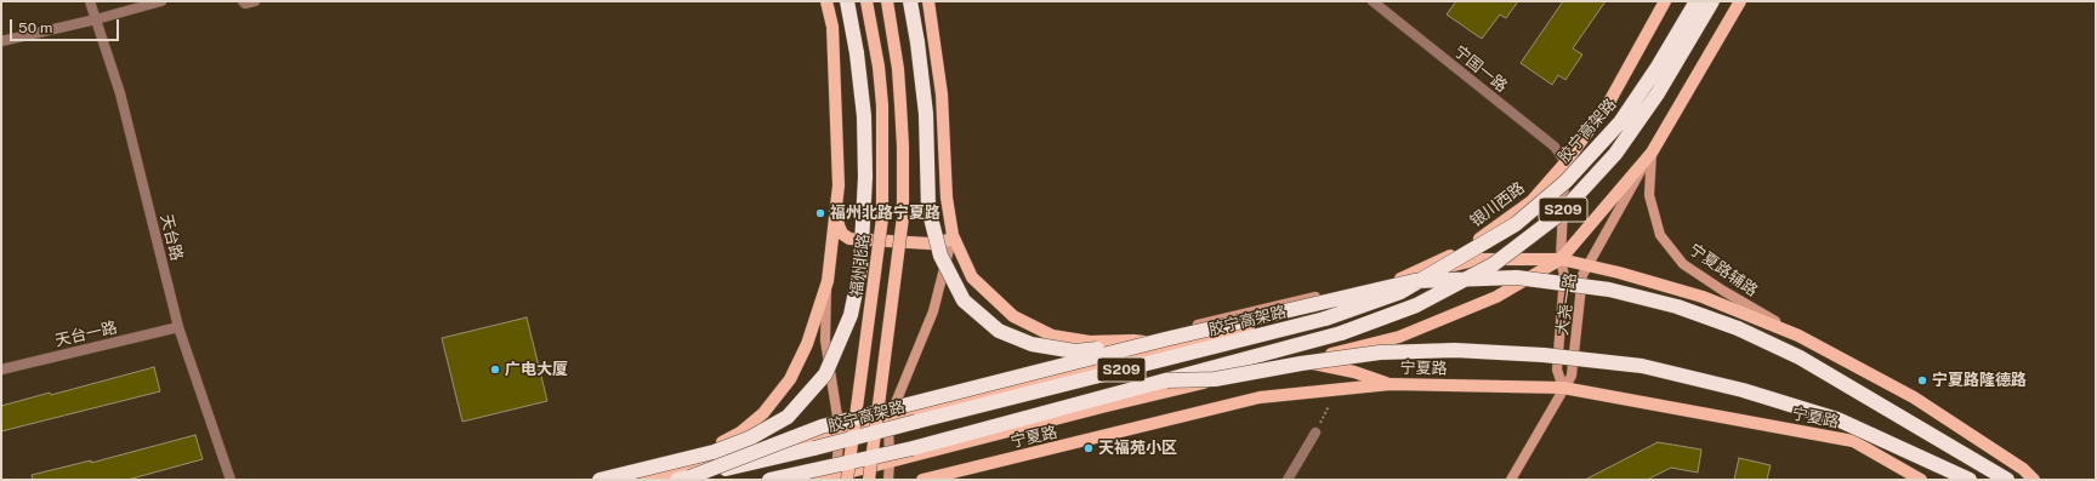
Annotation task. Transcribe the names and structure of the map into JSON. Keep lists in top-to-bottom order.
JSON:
{
  "streets": {
    "highway": ["胶宁高架路", "S209"],
    "main road": ["银川西路", "福州北路", "宁夏路"],
    "street": [
      "宁国一路",
      "天台路",
      "宁夏路辅路",
      "大尧一路",
      "天台一路"
    ]
  },
  "crossings": [
    ["宁国一路", "银川西路"],
    ["宁国一路", "大尧一路"],
    ["银川西路", "大尧一路"],
    ["天台路", "天台一路"],
    ["福州北路", "宁夏路"],
    ["宁夏路辅路", "大尧一路"],
    ["大尧一路", "宁夏路"]
  ],
  "places": [
    "福州北路宁夏路",
    "广电大厦",
    "宁夏路隆德路",
    "天福苑小区"
  ],
  "scale_bar": "50 m"
}
